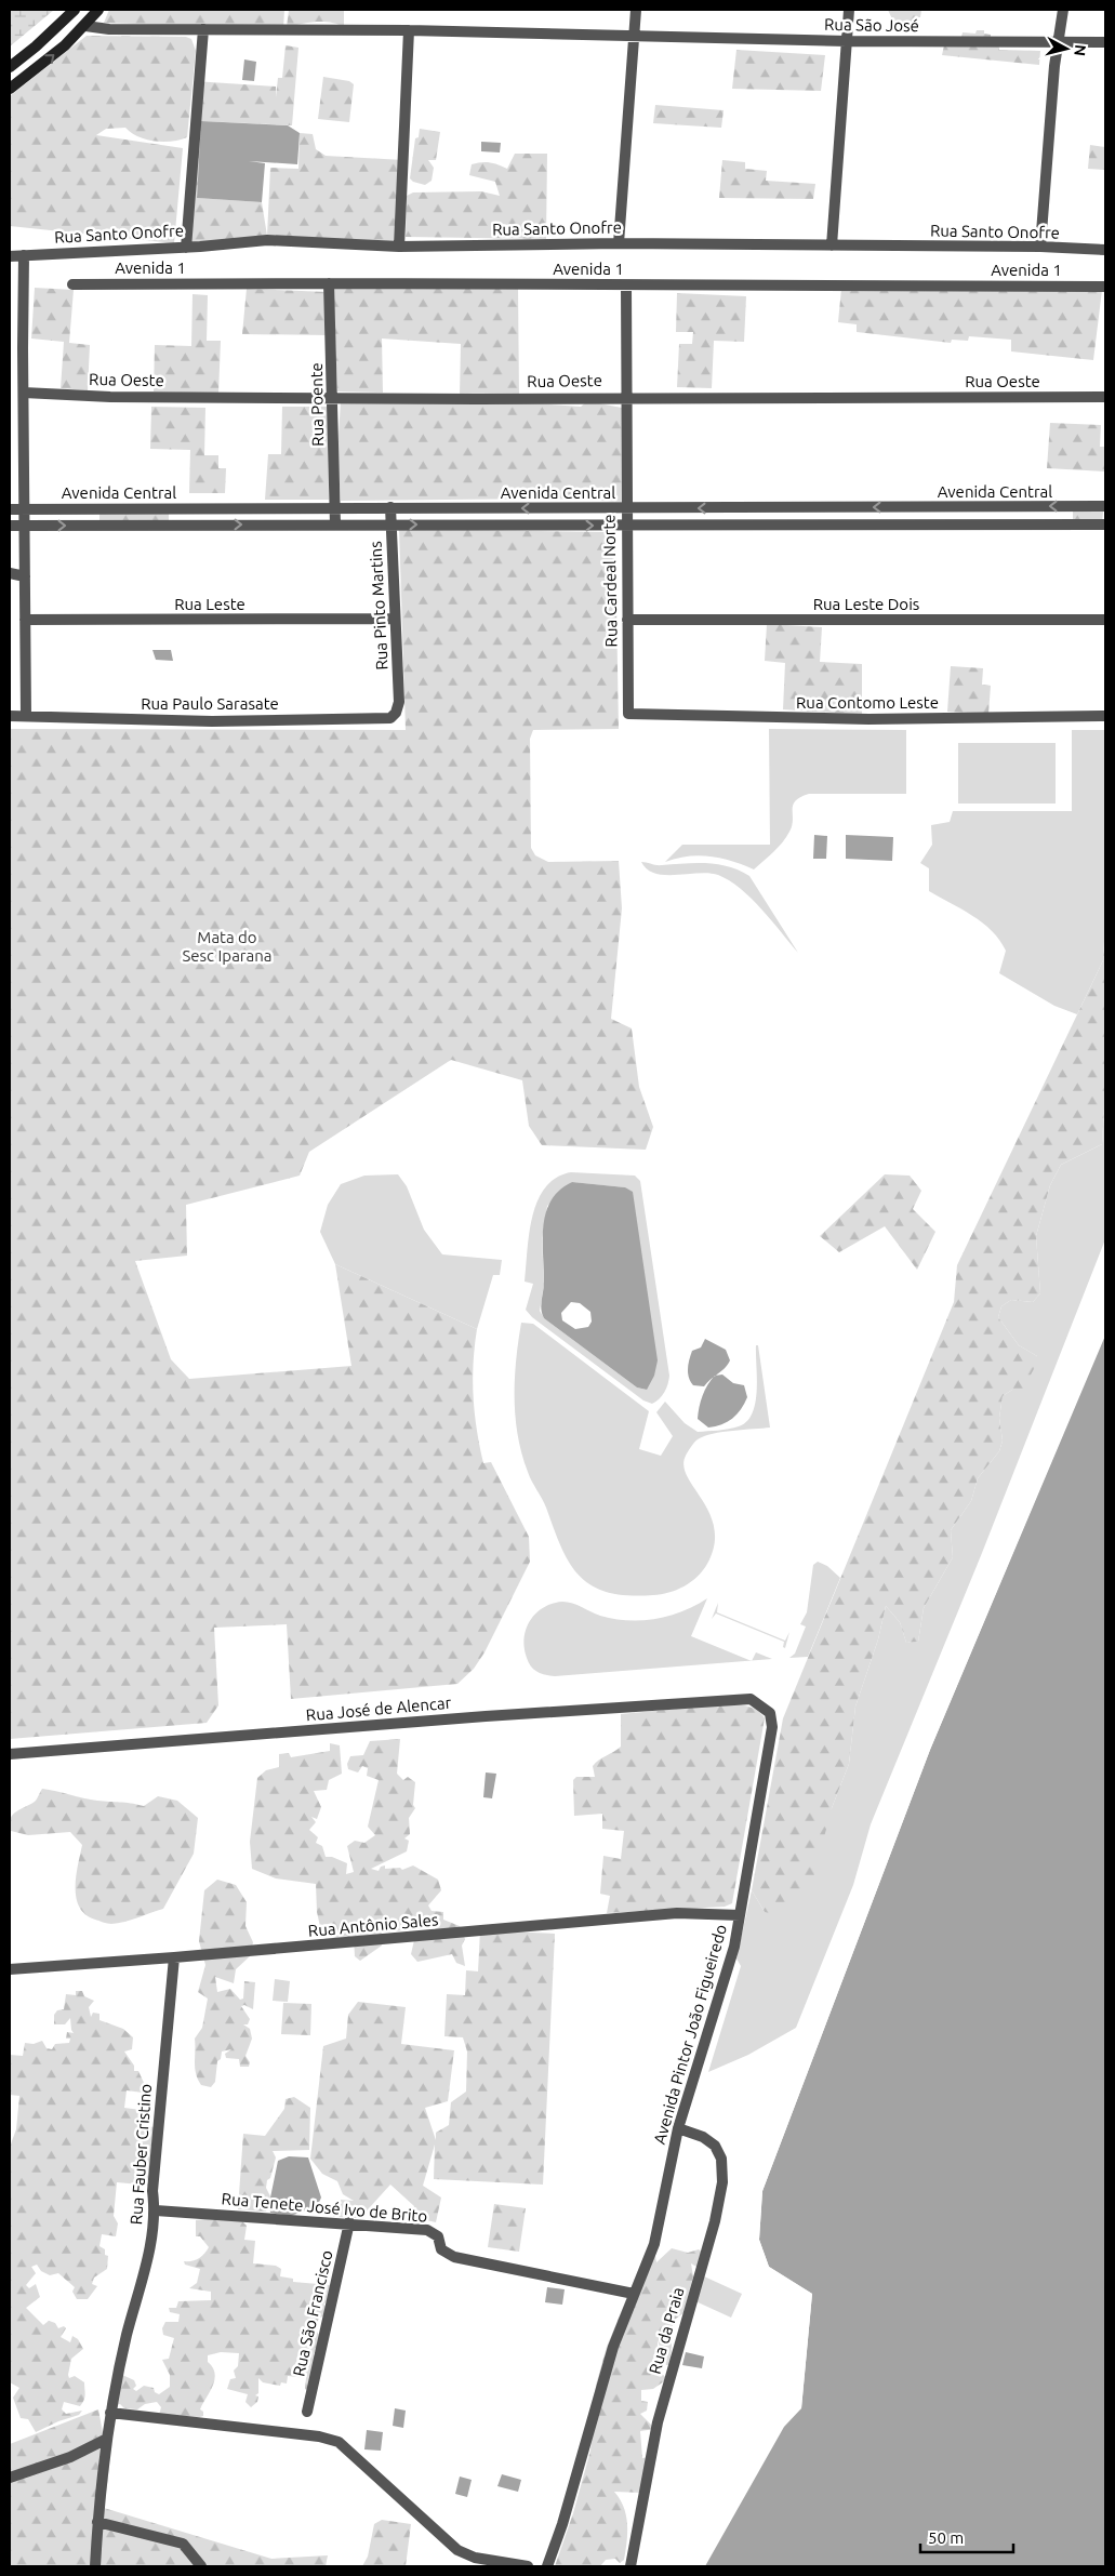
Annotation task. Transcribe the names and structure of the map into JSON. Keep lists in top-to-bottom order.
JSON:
{
  "streets": {
    "street": [
      "Rua São José",
      "Rua Santo Onofre",
      "Avenida 1",
      "Rua Oeste",
      "Rua Poente",
      "Avenida Central",
      "Rua Cardeal Norte",
      "Rua Leste",
      "Rua Leste Dois",
      "Rua Pinto Martins",
      "Rua Contomo Leste",
      "Rua Paulo Sarasate",
      "Rua José de Alencar",
      "Rua Antônio Sales",
      "Avenida Pintor João Figueiredo",
      "Rua Fauber Cristino",
      "Rua Tenete José Ivo de Brito",
      "Rua São Francisco",
      "Rua da Praia"
    ]
  },
  "crossings": [
    ["Avenida 1", "Rua Poente"],
    ["Avenida 1", "Rua Cardeal Norte"],
    ["Rua Oeste", "Rua Poente"],
    ["Rua Oeste", "Rua Cardeal Norte"],
    ["Rua Poente", "Avenida Central"],
    ["Avenida Central", "Rua Cardeal Norte"],
    ["Avenida Central", "Rua Pinto Martins"],
    ["Rua Cardeal Norte", "Rua Leste Dois"],
    ["Rua Cardeal Norte", "Rua Contomo Leste"],
    ["Rua Leste", "Rua Pinto Martins"],
    ["Rua Pinto Martins", "Rua Paulo Sarasate"],
    ["Rua José de Alencar", "Avenida Pintor João Figueiredo"],
    ["Rua Antônio Sales", "Avenida Pintor João Figueiredo"],
    ["Rua Antônio Sales", "Rua Fauber Cristino"],
    ["Avenida Pintor João Figueiredo", "Rua Tenete José Ivo de Brito"],
    ["Avenida Pintor João Figueiredo", "Rua da Praia"],
    ["Rua Fauber Cristino", "Rua Tenete José Ivo de Brito"],
    ["Rua Tenete José Ivo de Brito", "Rua São Francisco"]
  ],
  "parks": ["Mata do Sesc Iparana"],
  "scale_bar": "50 m",
  "north": "right"
}
